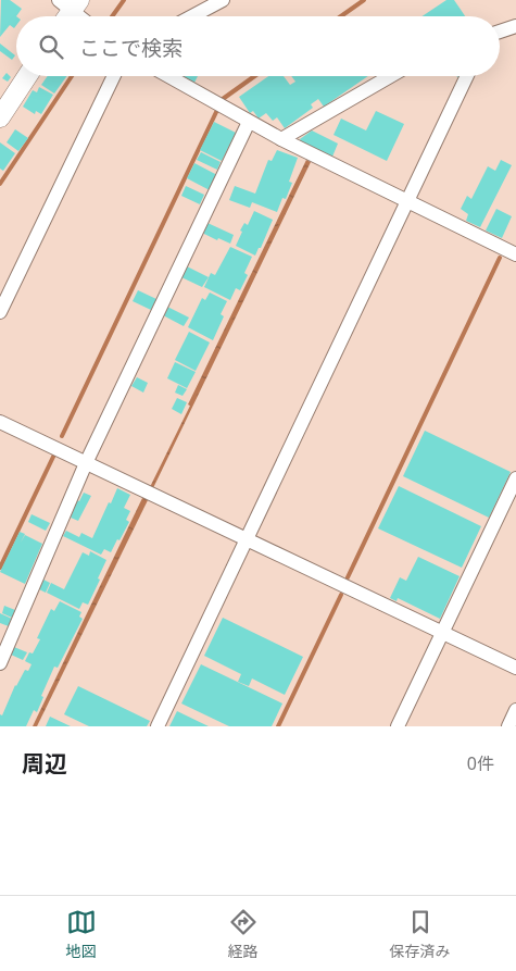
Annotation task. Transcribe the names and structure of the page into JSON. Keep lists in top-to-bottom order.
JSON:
{
  "page": {
    "search": "ここで検索",
    "heading": ["周辺", "0件"],
    "nav": ["地図", "経路", "保存済み"]
  }
}
